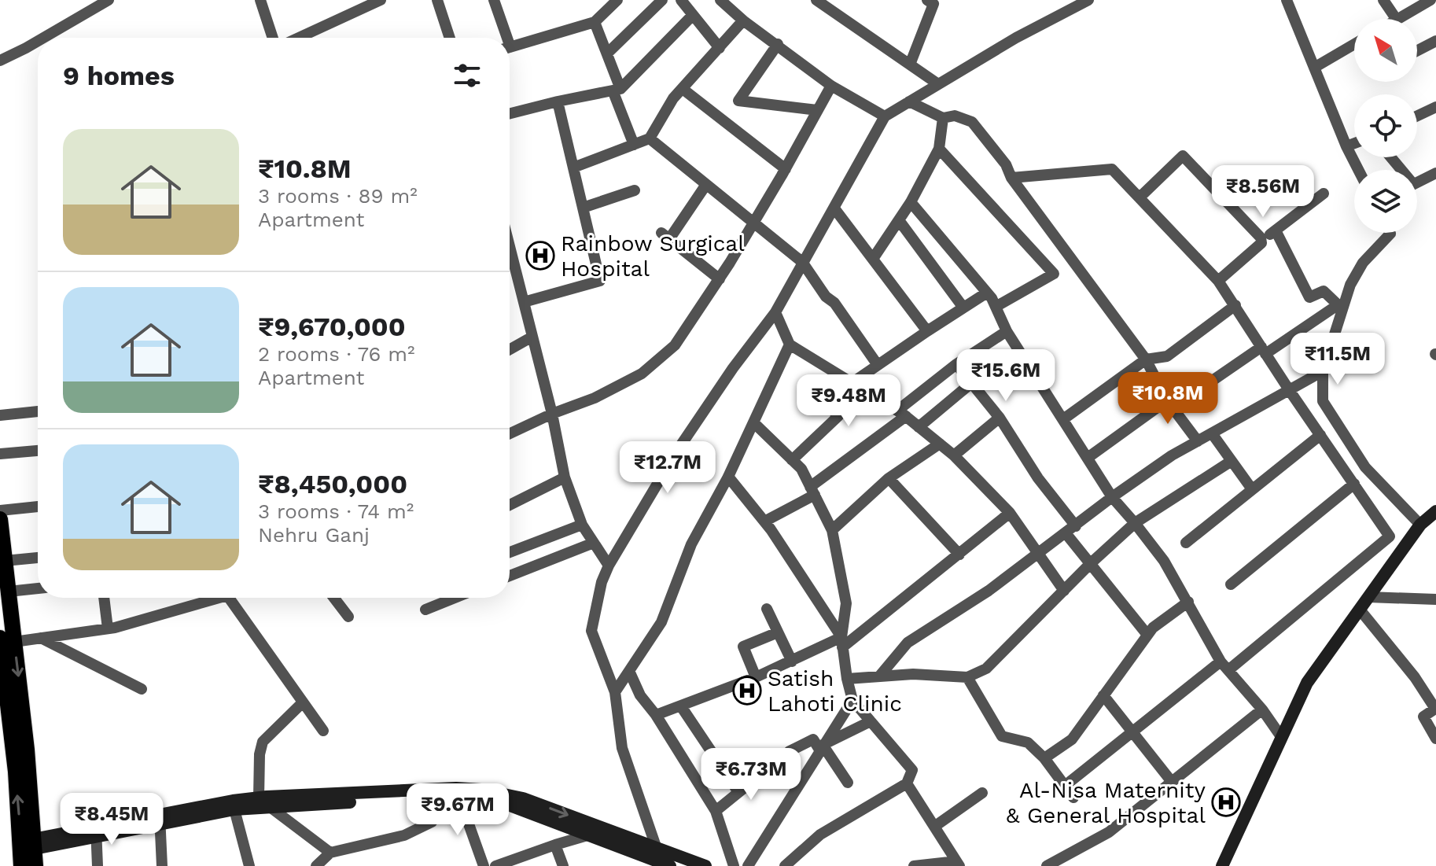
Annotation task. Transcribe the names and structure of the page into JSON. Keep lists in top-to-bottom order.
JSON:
{
  "places": {
    "hospital": ["Rainbow Surgical Hospital", "Satish Lahoti Clinic", "Al-Nisa Maternity & General Hospital"]
  },
  "north": "top left",
  "page": {
    "heading": "9 homes",
    "list": [
      {
        "name": "₹10.8M",
        "note": "3 rooms · 89 m² · Apartment"
      },
      {
        "name": "₹9,670,000",
        "note": "2 rooms · 76 m² · Apartment"
      },
      {
        "name": "₹8,450,000",
        "note": "3 rooms · 74 m² · Nehru Ganj"
      }
    ],
    "price": [
      "₹8.56M",
      "₹11.5M",
      "₹15.6M",
      "₹10.8M",
      "₹9.48M",
      "₹12.7M",
      "₹6.73M",
      "₹9.67M",
      "₹8.45M"
    ]
  }
}
